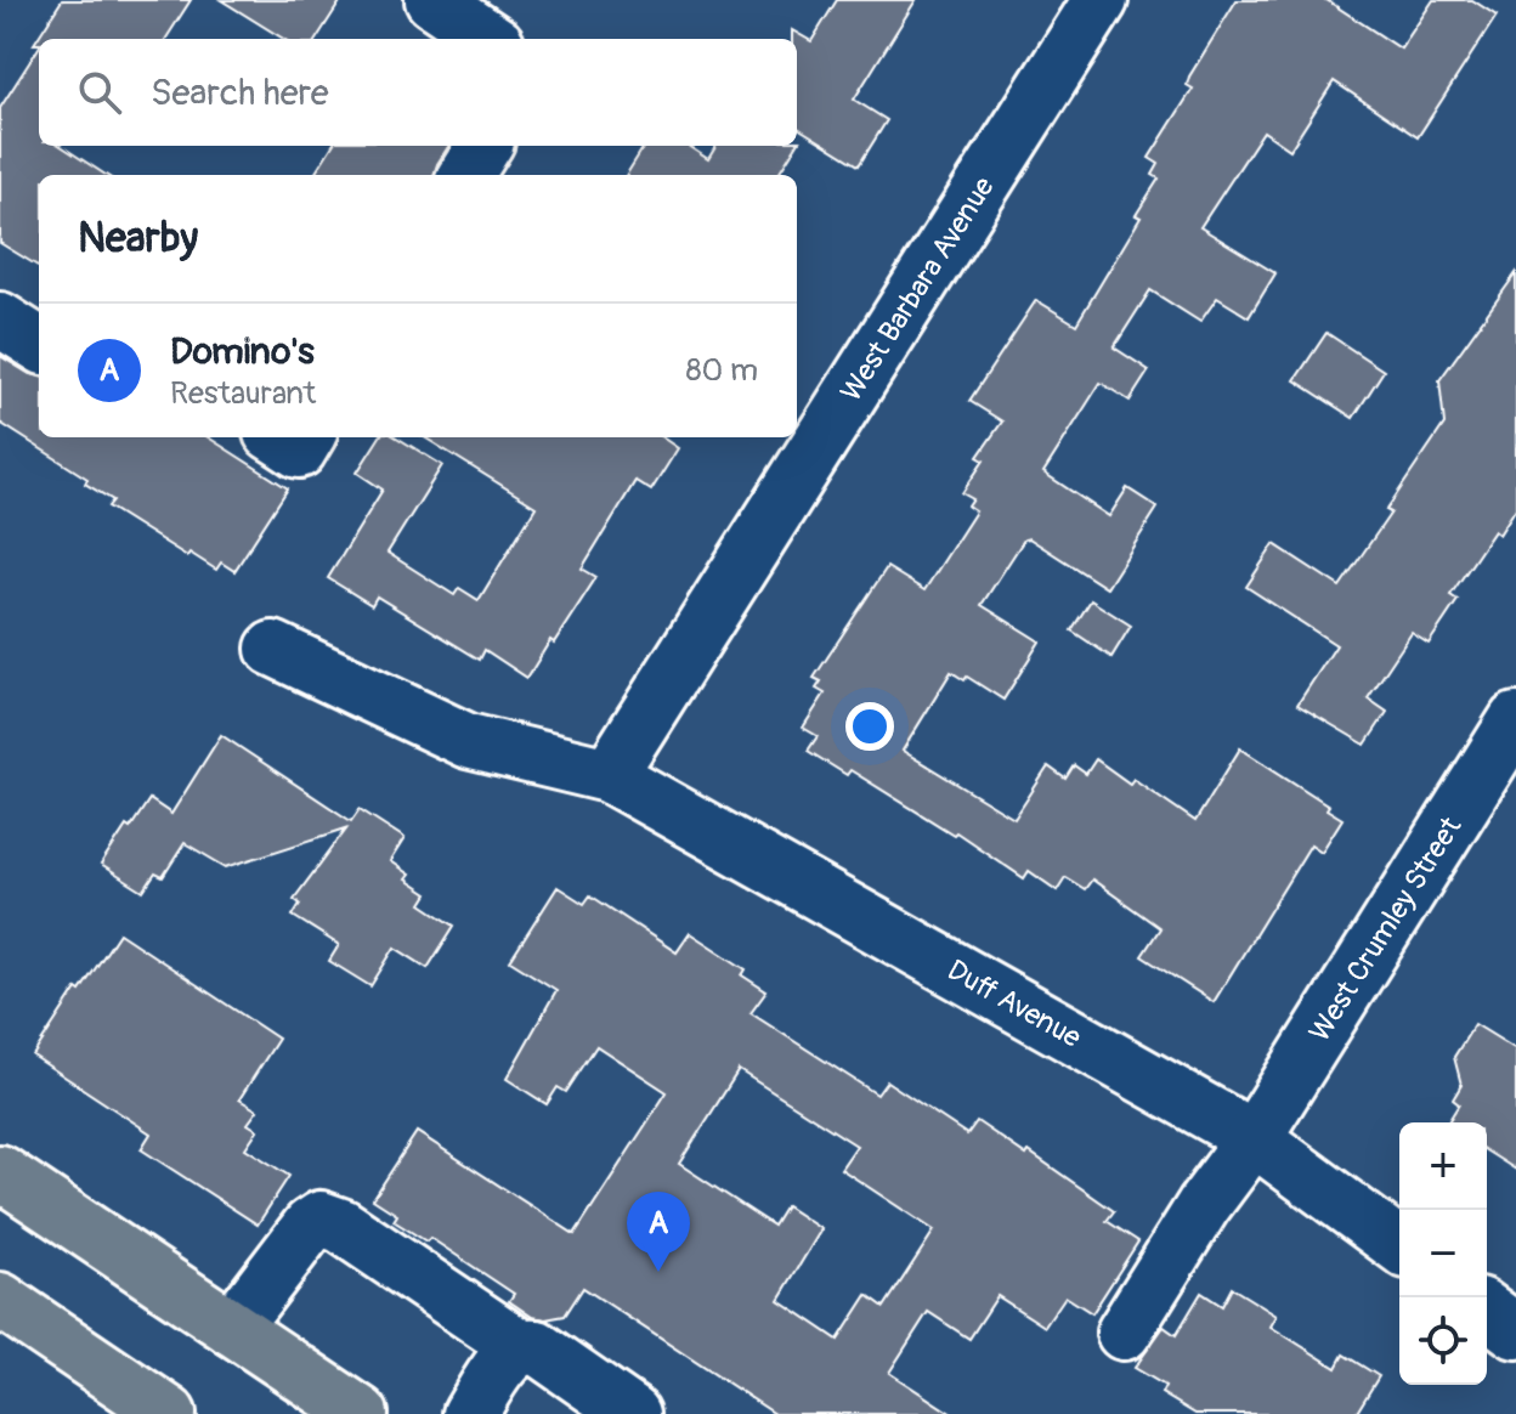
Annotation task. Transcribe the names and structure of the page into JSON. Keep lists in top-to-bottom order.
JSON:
{
  "streets": {
    "street": ["West Barbara Avenue", "West Crumley Street", "Duff Avenue"]
  },
  "crossings": [
    ["West Barbara Avenue", "Duff Avenue"],
    ["West Crumley Street", "Duff Avenue"]
  ],
  "page": {
    "search": "Search here",
    "heading": "Nearby",
    "list": [
      {
        "mark": "A",
        "name": "Domino's",
        "note": "Restaurant",
        "value": "80 m"
      }
    ],
    "map_buttons": ["+", "−"],
    "pins": "A"
  }
}
